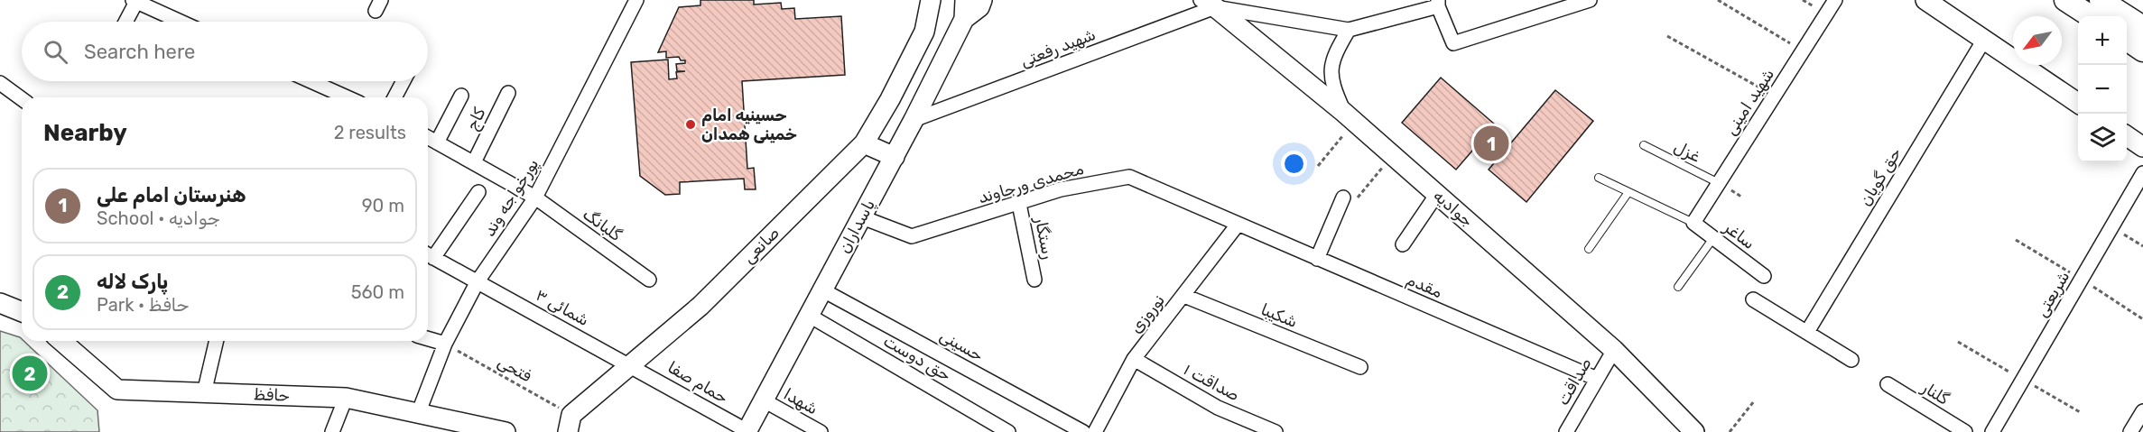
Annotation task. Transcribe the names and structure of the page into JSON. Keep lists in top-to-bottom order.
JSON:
{
  "streets": {
    "street": [
      "شهید رفعتی",
      "شهید امینی",
      "کاج",
      "حق گویان",
      "محمدی ورجاوند",
      "پورخواجه وند",
      "جوادیه",
      "گلبانگ",
      "پاسداران",
      "ساغر",
      "رستگار",
      "صانعی",
      "مقدم",
      "شریعتی",
      "شمائی ۳",
      "نوروزی",
      "شکیبا",
      "حسینی",
      "حق دوست",
      "صداقت",
      "حمام صفا",
      "صداقت ۱",
      "گلنار",
      "حافظ",
      "شهدا"
    ],
    "lane": ["غزل"],
    "path": ["فتحی"]
  },
  "crossings": [
    ["شهید رفعتی", "جوادیه"],
    ["شهید رفعتی", "پاسداران"],
    ["شهید امینی", "غزل"],
    ["شهید امینی", "ساغر"],
    ["کاج", "گلبانگ"],
    ["محمدی ورجاوند", "پاسداران"],
    ["محمدی ورجاوند", "رستگار"],
    ["محمدی ورجاوند", "مقدم"],
    ["محمدی ورجاوند", "نوروزی"],
    ["پورخواجه وند", "گلبانگ"],
    ["پورخواجه وند", "شمائی ۳"],
    ["پورخواجه وند", "فتحی"],
    ["پورخواجه وند", "حافظ"],
    ["جوادیه", "صداقت"],
    ["پاسداران", "حسینی"],
    ["پاسداران", "حق دوست"],
    ["پاسداران", "حمام صفا"],
    ["پاسداران", "شهدا"],
    ["صانعی", "شمائی ۳"],
    ["صانعی", "حمام صفا"],
    ["مقدم", "نوروزی"],
    ["مقدم", "صداقت"],
    ["شمائی ۳", "حمام صفا"],
    ["نوروزی", "شکیبا"],
    ["نوروزی", "صداقت ۱"]
  ],
  "places": ["حسینیه امام خمینی همدان"],
  "north": "bottom left",
  "page": {
    "map_buttons": ["+", "−"],
    "search": "Search here",
    "heading": ["Nearby", "2 results"],
    "pins": ["1", "2"],
    "list": [
      {
        "mark": "1",
        "name": "هنرستان امام علی",
        "note": "School · جوادیه",
        "value": "90 m"
      },
      {
        "mark": "2",
        "name": "پارک لاله",
        "note": "Park · حافظ",
        "value": "560 m"
      }
    ]
  }
}
